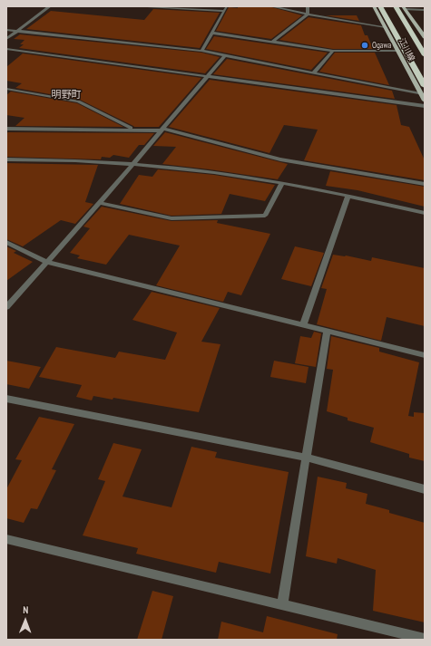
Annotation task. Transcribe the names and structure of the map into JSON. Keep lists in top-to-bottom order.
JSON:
{
  "streets": {
    "main road": ["江川線"]
  },
  "districts": ["明野町"],
  "places": ["Ogawa"],
  "north": "top"
}
